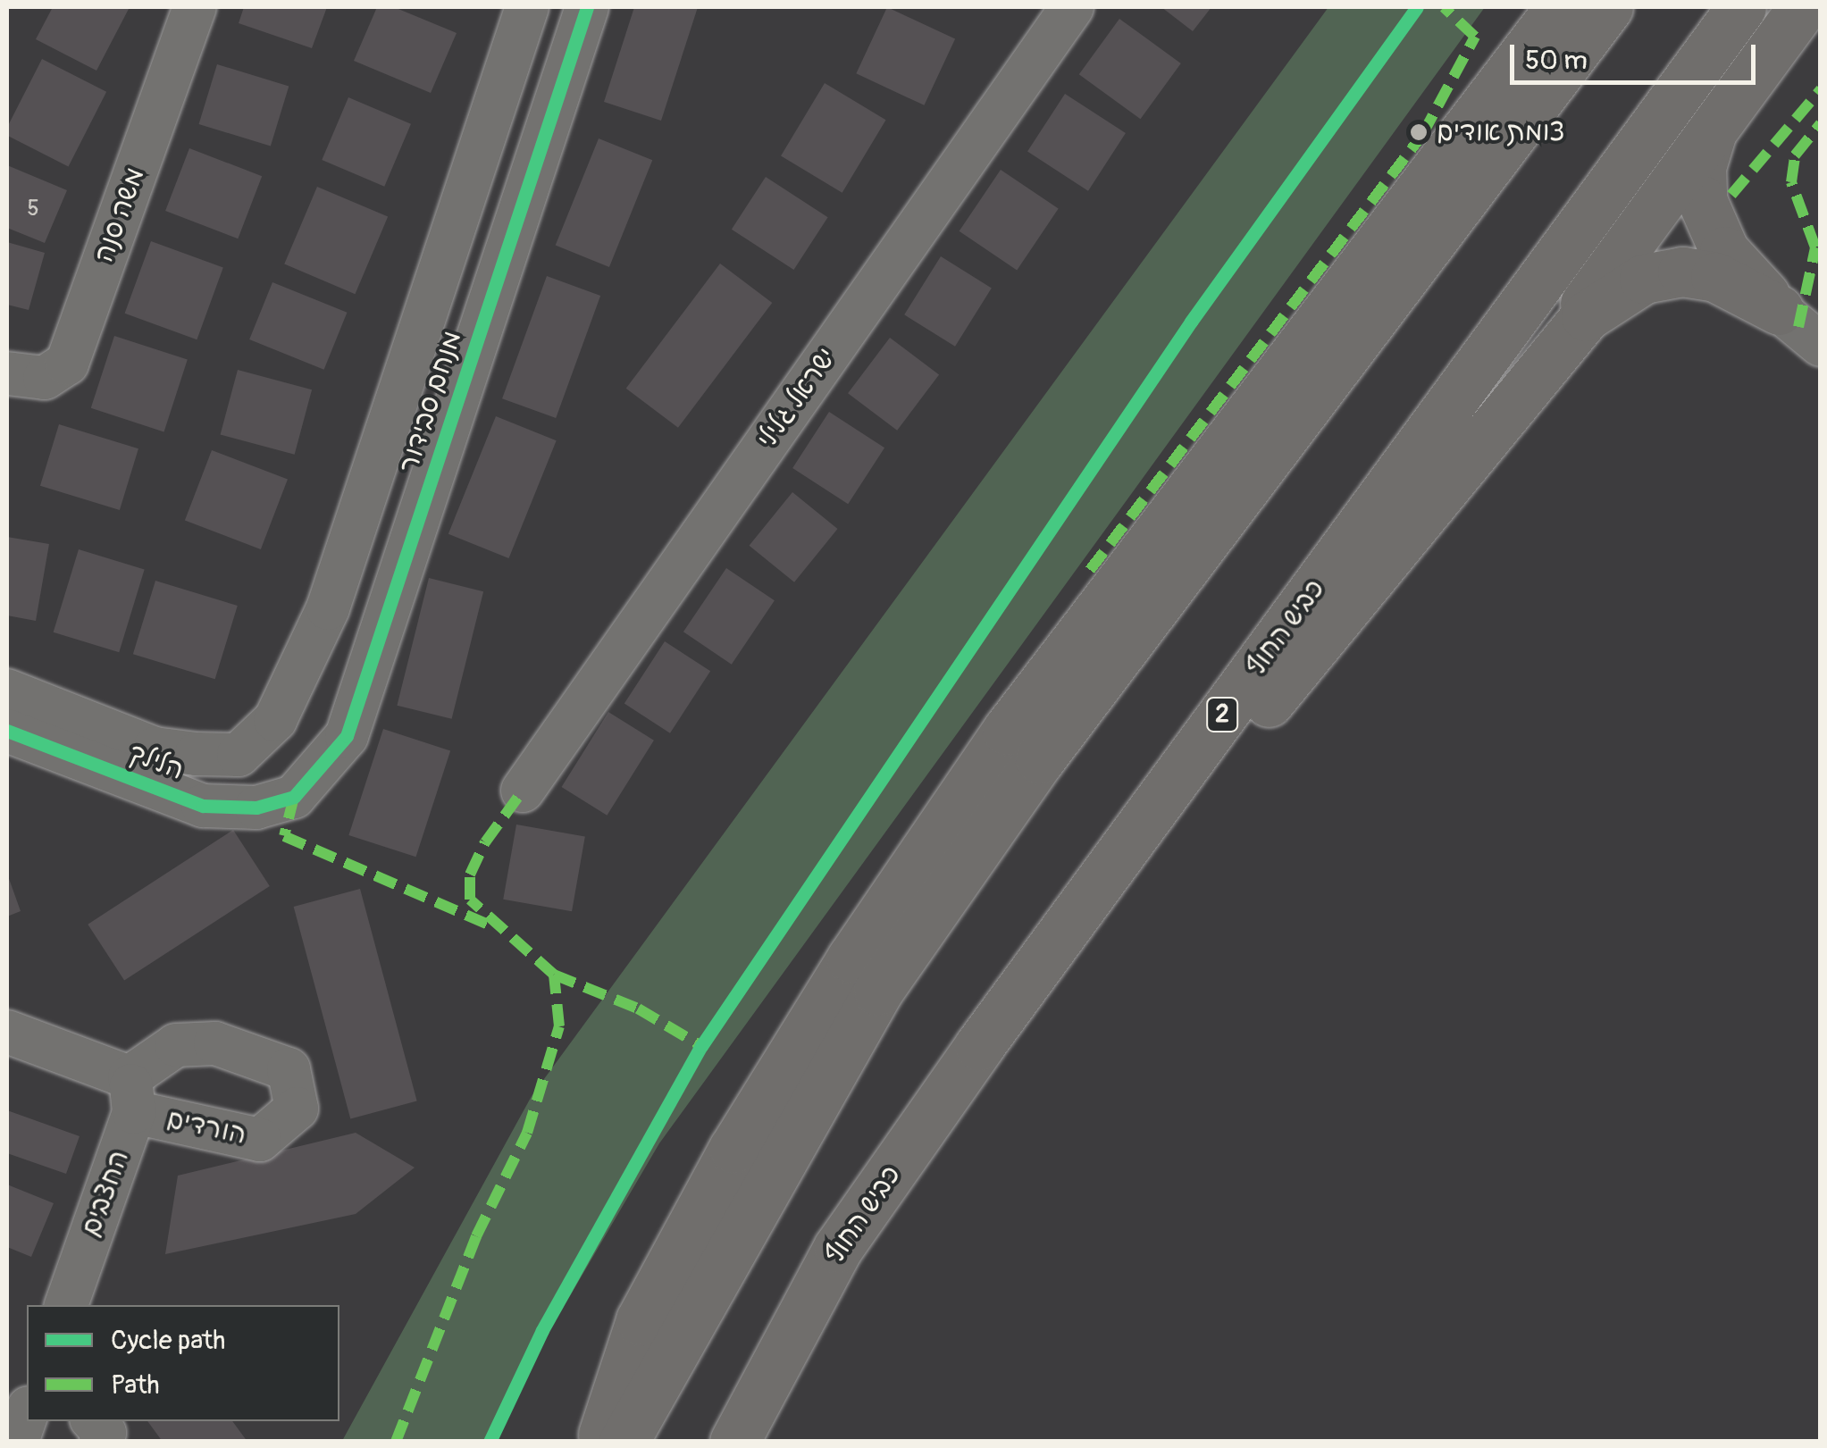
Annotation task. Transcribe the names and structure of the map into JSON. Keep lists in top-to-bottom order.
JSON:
{
  "streets": {
    "highway": ["כביש החוף", "2"],
    "street": [
      "משה סנה",
      "ישראל גלילי",
      "מנחם סבידור",
      "הלילך",
      "החצבים"
    ]
  },
  "crossings": [
    ["מנחם סבידור", "הלילך"]
  ],
  "places": ["צומת אודים"],
  "house_numbers": ["5"],
  "legend": ["Cycle path", "Path"],
  "scale_bar": "50 m"
}
